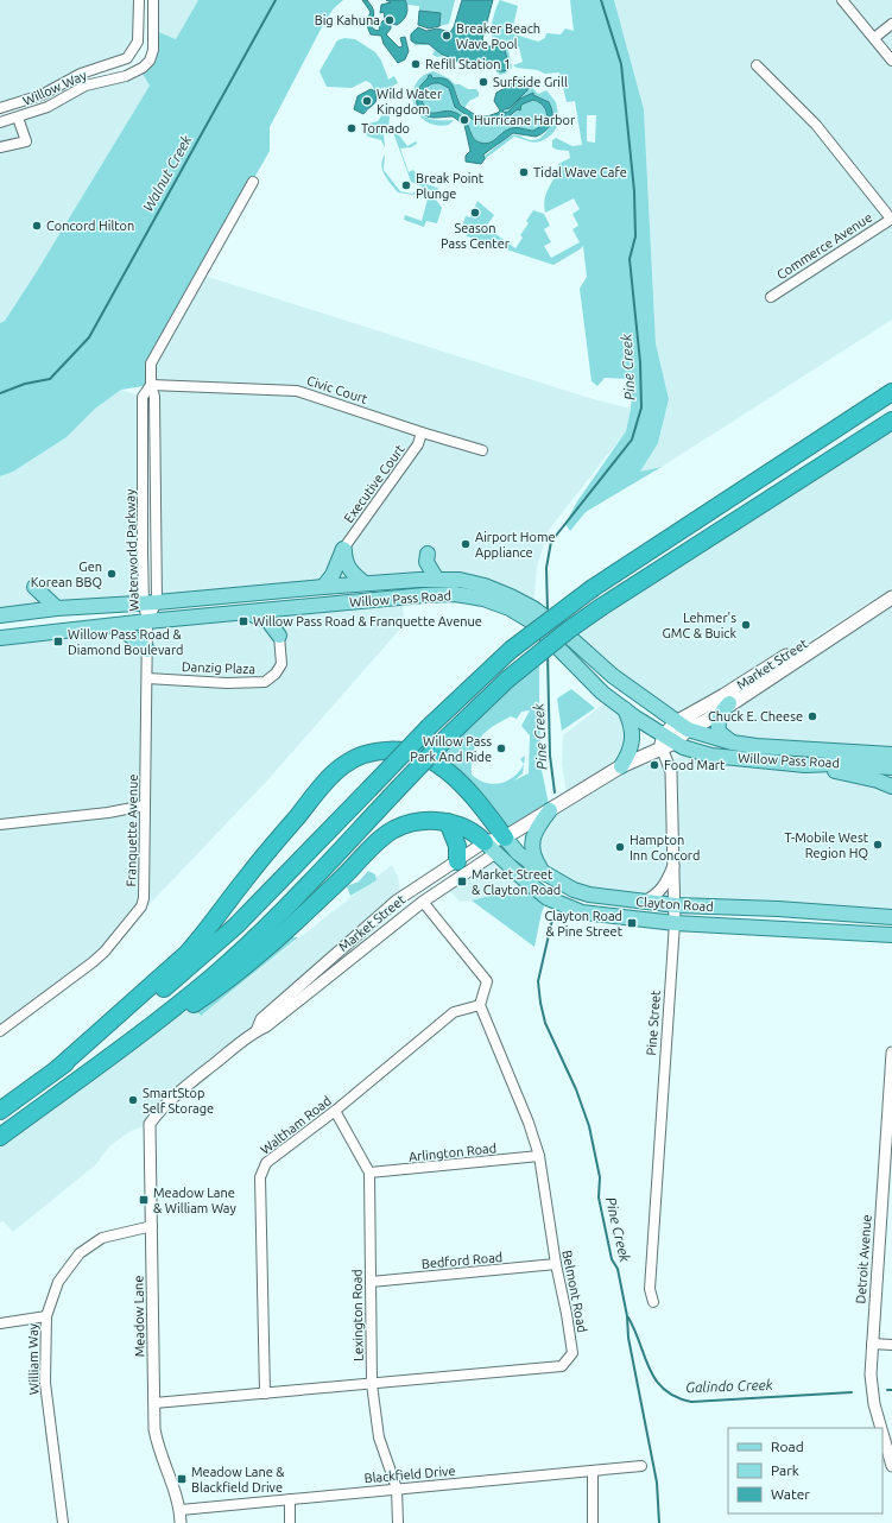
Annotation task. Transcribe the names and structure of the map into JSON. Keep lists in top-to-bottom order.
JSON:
{
  "streets": {
    "main road": ["Willow Pass Road", "Market Street", "Clayton Road"],
    "street": [
      "Willow Way",
      "Commerce Avenue",
      "Civic Court",
      "Executive Court",
      "Waterworld Parkway",
      "Danzig Plaza",
      "Franquette Avenue",
      "Pine Street",
      "Waltham Road",
      "Arlington Road",
      "Detroit Avenue",
      "Bedford Road",
      "Belmont Road",
      "Lexington Road",
      "Meadow Lane",
      "William Way",
      "Blackfield Drive"
    ]
  },
  "crossings": [
    ["Civic Court", "Executive Court"],
    ["Civic Court", "Waterworld Parkway"],
    ["Waterworld Parkway", "Willow Pass Road"],
    ["Waterworld Parkway", "Franquette Avenue"],
    ["Willow Pass Road", "Market Street"],
    ["Willow Pass Road", "Franquette Avenue"],
    ["Willow Pass Road", "Pine Street"],
    ["Market Street", "Clayton Road"],
    ["Market Street", "Pine Street"],
    ["Market Street", "Meadow Lane"],
    ["Danzig Plaza", "Franquette Avenue"],
    ["Clayton Road", "Pine Street"],
    ["Waltham Road", "Belmont Road"],
    ["Waltham Road", "Lexington Road"],
    ["Arlington Road", "Belmont Road"],
    ["Arlington Road", "Lexington Road"],
    ["Bedford Road", "Belmont Road"],
    ["Bedford Road", "Lexington Road"],
    ["Belmont Road", "Lexington Road"],
    ["Belmont Road", "Meadow Lane"],
    ["Lexington Road", "Blackfield Drive"],
    ["Meadow Lane", "William Way"],
    ["Meadow Lane", "Blackfield Drive"]
  ],
  "water": ["Walnut Creek", "Pine Creek", "Galindo Creek"],
  "places": {
    "other": [
      "Big Kahuna",
      "Breaker Beach Wave Pool",
      "Refill Station 1",
      "Surfside Grill",
      "Wild Water Kingdom",
      "Hurricane Harbor",
      "Tornado",
      "Tidal Wave Cafe",
      "Break Point Plunge",
      "Season Pass Center",
      "Concord Hilton",
      "Airport Home Appliance",
      "Gen Korean BBQ",
      "Lehmer's GMC & Buick",
      "Chuck E. Cheese",
      "Willow Pass Park And Ride",
      "Food Mart",
      "T-Mobile West Region HQ",
      "Hampton Inn Concord",
      "SmartStop Self Storage"
    ],
    "transit": [
      "Willow Pass Road & Franquette Avenue",
      "Willow Pass Road & Diamond Boulevard",
      "Market Street & Clayton Road",
      "Clayton Road & Pine Street",
      "Meadow Lane & William Way",
      "Meadow Lane & Blackfield Drive"
    ]
  },
  "legend": ["Road", "Park", "Water"]
}
